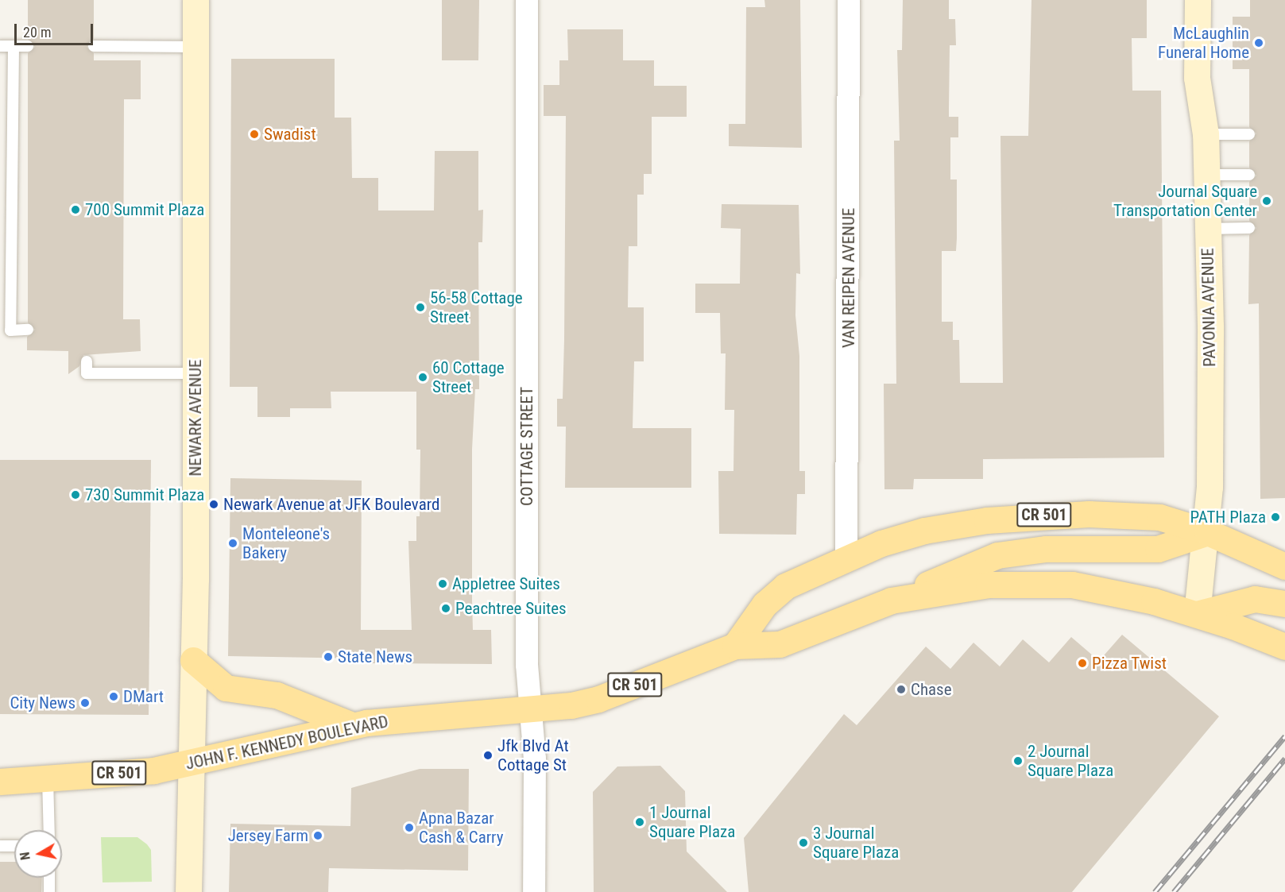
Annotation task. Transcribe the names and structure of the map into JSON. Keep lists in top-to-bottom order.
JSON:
{
  "streets": {
    "main road": [
      "PAVONIA AVENUE",
      "NEWARK AVENUE",
      "CR 501",
      "JOHN F. KENNEDY BOULEVARD"
    ],
    "street": ["VAN REIPEN AVENUE", "COTTAGE STREET"]
  },
  "crossings": [
    ["VAN REIPEN AVENUE", "CR 501"],
    ["PAVONIA AVENUE", "CR 501"],
    ["PAVONIA AVENUE", "JOHN F. KENNEDY BOULEVARD"],
    ["NEWARK AVENUE", "JOHN F. KENNEDY BOULEVARD"],
    ["COTTAGE STREET", "JOHN F. KENNEDY BOULEVARD"],
    ["CR 501", "JOHN F. KENNEDY BOULEVARD"]
  ],
  "places": [
    "McLaughlin Funeral Home",
    "Swadist",
    "Journal Square Transportation Center",
    "700 Summit Plaza",
    "56-58 Cottage Street",
    "60 Cottage Street",
    "730 Summit Plaza",
    "Newark Avenue at JFK Boulevard",
    "PATH Plaza",
    "Monteleone's Bakery",
    "Appletree Suites",
    "Peachtree Suites",
    "State News",
    "Pizza Twist",
    "Chase",
    "DMart",
    "City News",
    "Jfk Blvd At Cottage St",
    "2 Journal Square Plaza",
    "1 Journal Square Plaza",
    "Apna Bazar Cash & Carry",
    "Jersey Farm",
    "3 Journal Square Plaza"
  ],
  "scale_bar": "20 m",
  "north": "left"
}
